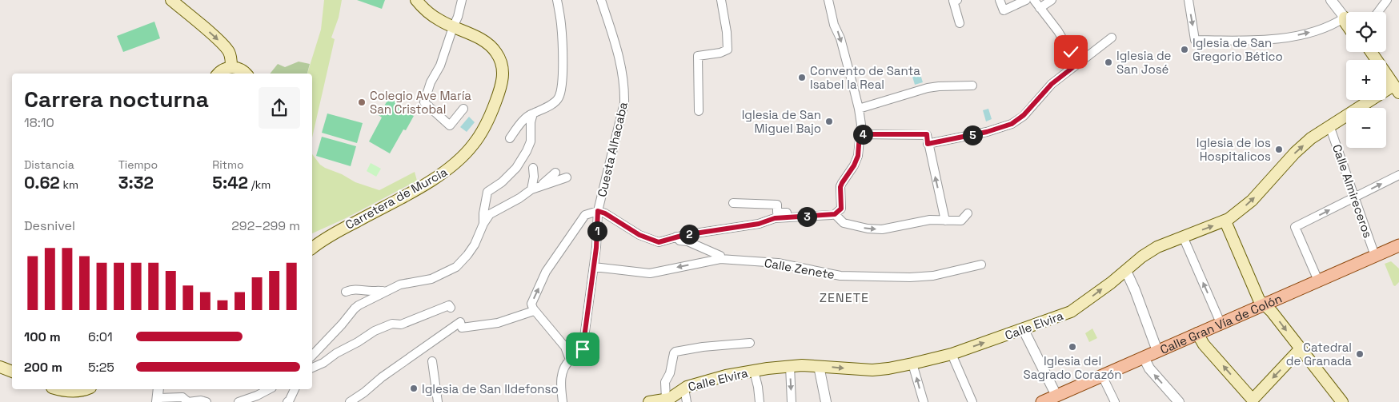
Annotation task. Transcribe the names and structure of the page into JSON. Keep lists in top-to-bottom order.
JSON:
{
  "streets": {
    "main road": ["Carretera de Murcia", "Calle Gran Vía de Colón", "Calle Elvira"],
    "street": ["Cuesta Alhacaba", "Calle Almireceros", "Calle Zenete"]
  },
  "crossings": [
    ["Cuesta Alhacaba", "Calle Zenete"],
    ["Calle Almireceros", "Calle Gran Vía de Colón"],
    ["Calle Almireceros", "Calle Elvira"]
  ],
  "one_way": ["Calle Elvira"],
  "districts": ["ZENETE"],
  "places": [
    "Iglesia de San Gregorio Bético",
    "Iglesia de San José",
    "Convento de Santa Isabel la Real",
    "Colegio Ave María San Cristobal",
    "Iglesia de San Miguel Bajo",
    "Iglesia de los Hospitalicos",
    "Iglesia del Sagrado Corazón",
    "Catedral de Granada",
    "Iglesia de San Ildefonso"
  ],
  "page": {
    "map_buttons": ["+", "−"],
    "heading": ["Carrera nocturna", "18:10"],
    "pins": [
      "4",
      "5",
      "3",
      "1",
      "2"
    ],
    "stats": [
      ["Distancia", "0.62 km"],
      ["Tiempo", "3:32"],
      ["Ritmo", "5:42 /km"]
    ],
    "chart": ["Desnivel", "292–299 m"],
    "list": [
      {
        "name": "100 m",
        "note": "6:01"
      },
      {
        "name": "200 m",
        "note": "5:25"
      }
    ]
  }
}
